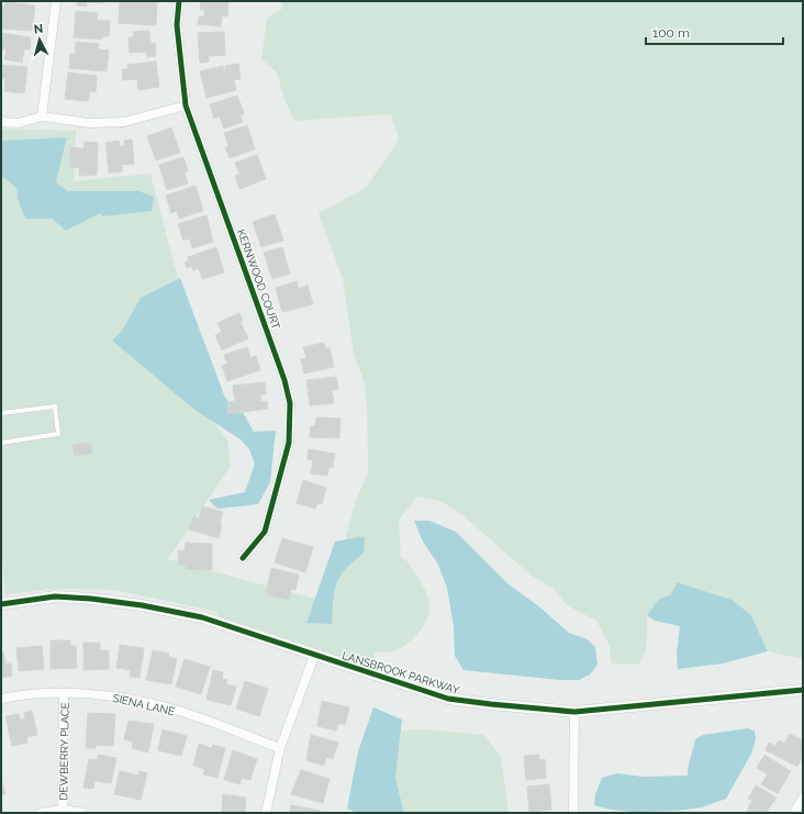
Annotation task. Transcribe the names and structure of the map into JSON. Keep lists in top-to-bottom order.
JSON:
{
  "streets": {
    "street": [
      "KERNWOOD COURT",
      "LANSBROOK PARKWAY",
      "SIENA LANE",
      "DEWBERRY PLACE"
    ]
  },
  "crossings": [
    ["SIENA LANE", "DEWBERRY PLACE"]
  ],
  "scale_bar": "100 m",
  "north": "top"
}
